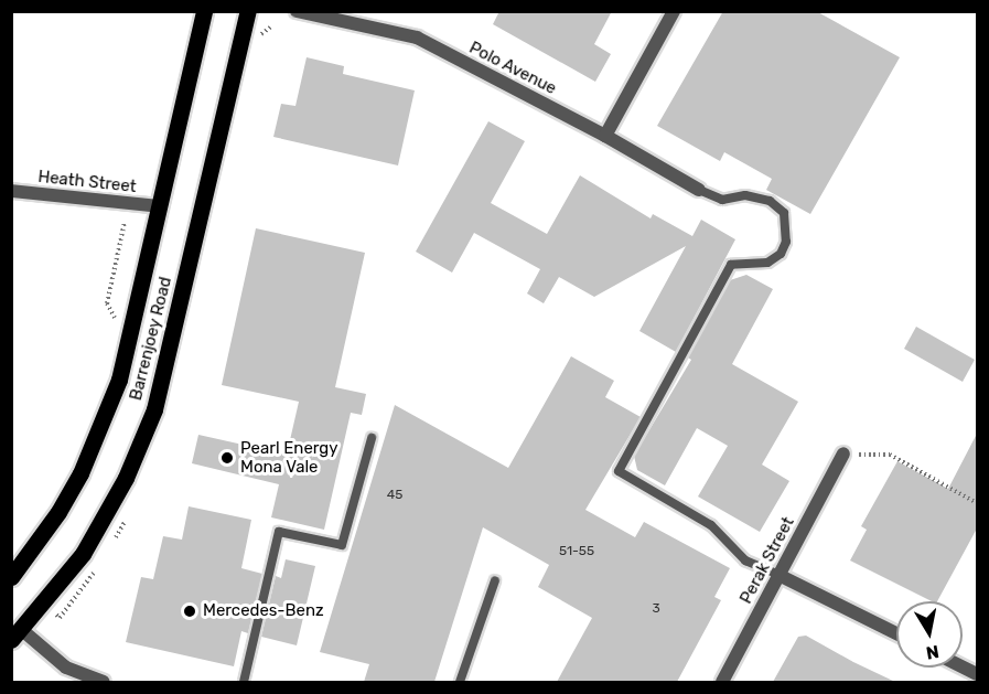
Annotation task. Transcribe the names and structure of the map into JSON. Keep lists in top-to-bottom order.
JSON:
{
  "streets": {
    "main road": ["Barrenjoey Road"],
    "street": ["Polo Avenue", "Heath Street", "Perak Street"]
  },
  "crossings": [
    ["Heath Street", "Barrenjoey Road"]
  ],
  "places": ["Pearl Energy Mona Vale", "Mercedes-Benz"],
  "house_numbers": ["45", "51-55", "3"],
  "north": "bottom"
}
